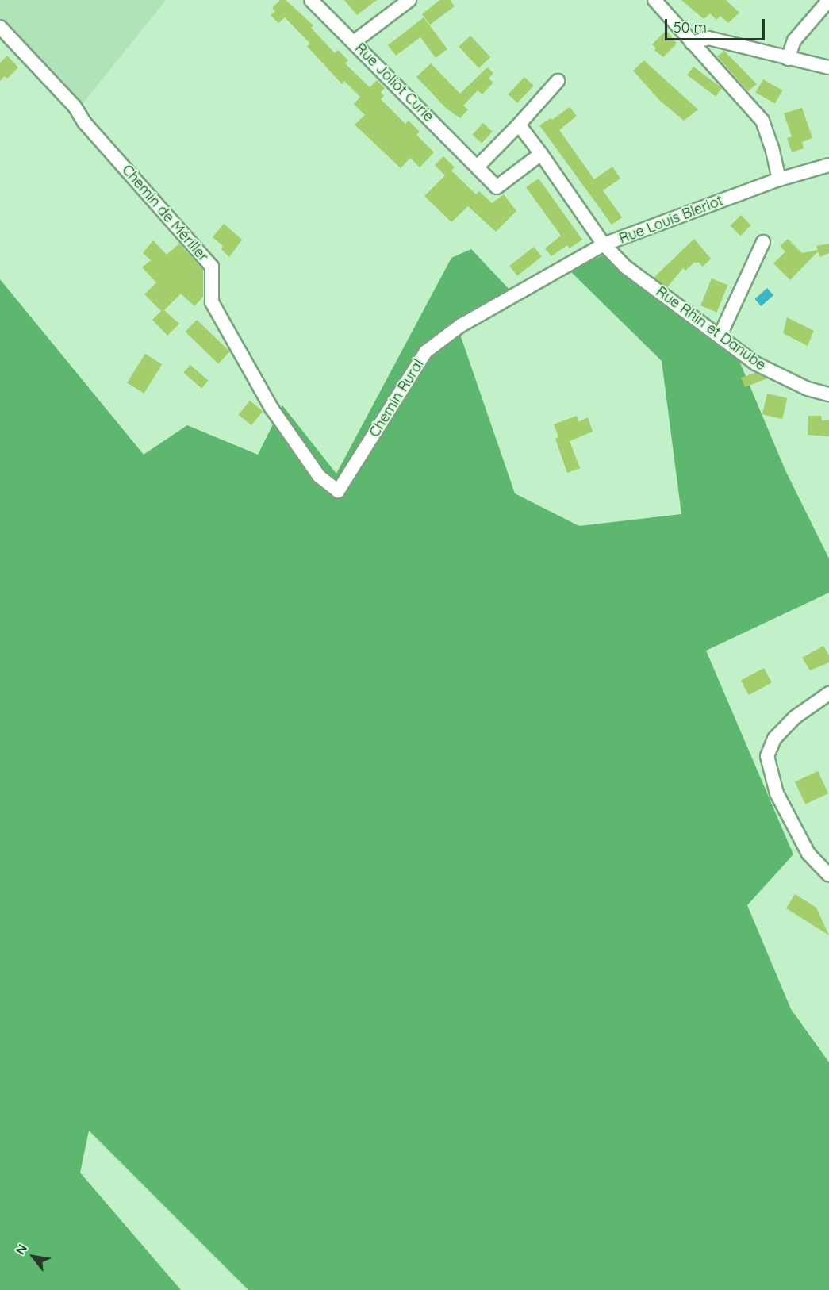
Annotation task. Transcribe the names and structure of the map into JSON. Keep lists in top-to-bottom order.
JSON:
{
  "streets": {
    "street": [
      "Rue Joliot Curie",
      "Chemin de Mériller",
      "Rue Louis Bleriot",
      "Rue Rhin et Danube",
      "Chemin Rural"
    ]
  },
  "crossings": [
    ["Chemin de Mériller", "Chemin Rural"],
    ["Rue Louis Bleriot", "Rue Rhin et Danube"],
    ["Rue Louis Bleriot", "Chemin Rural"]
  ],
  "scale_bar": "50 m",
  "north": "top left"
}
